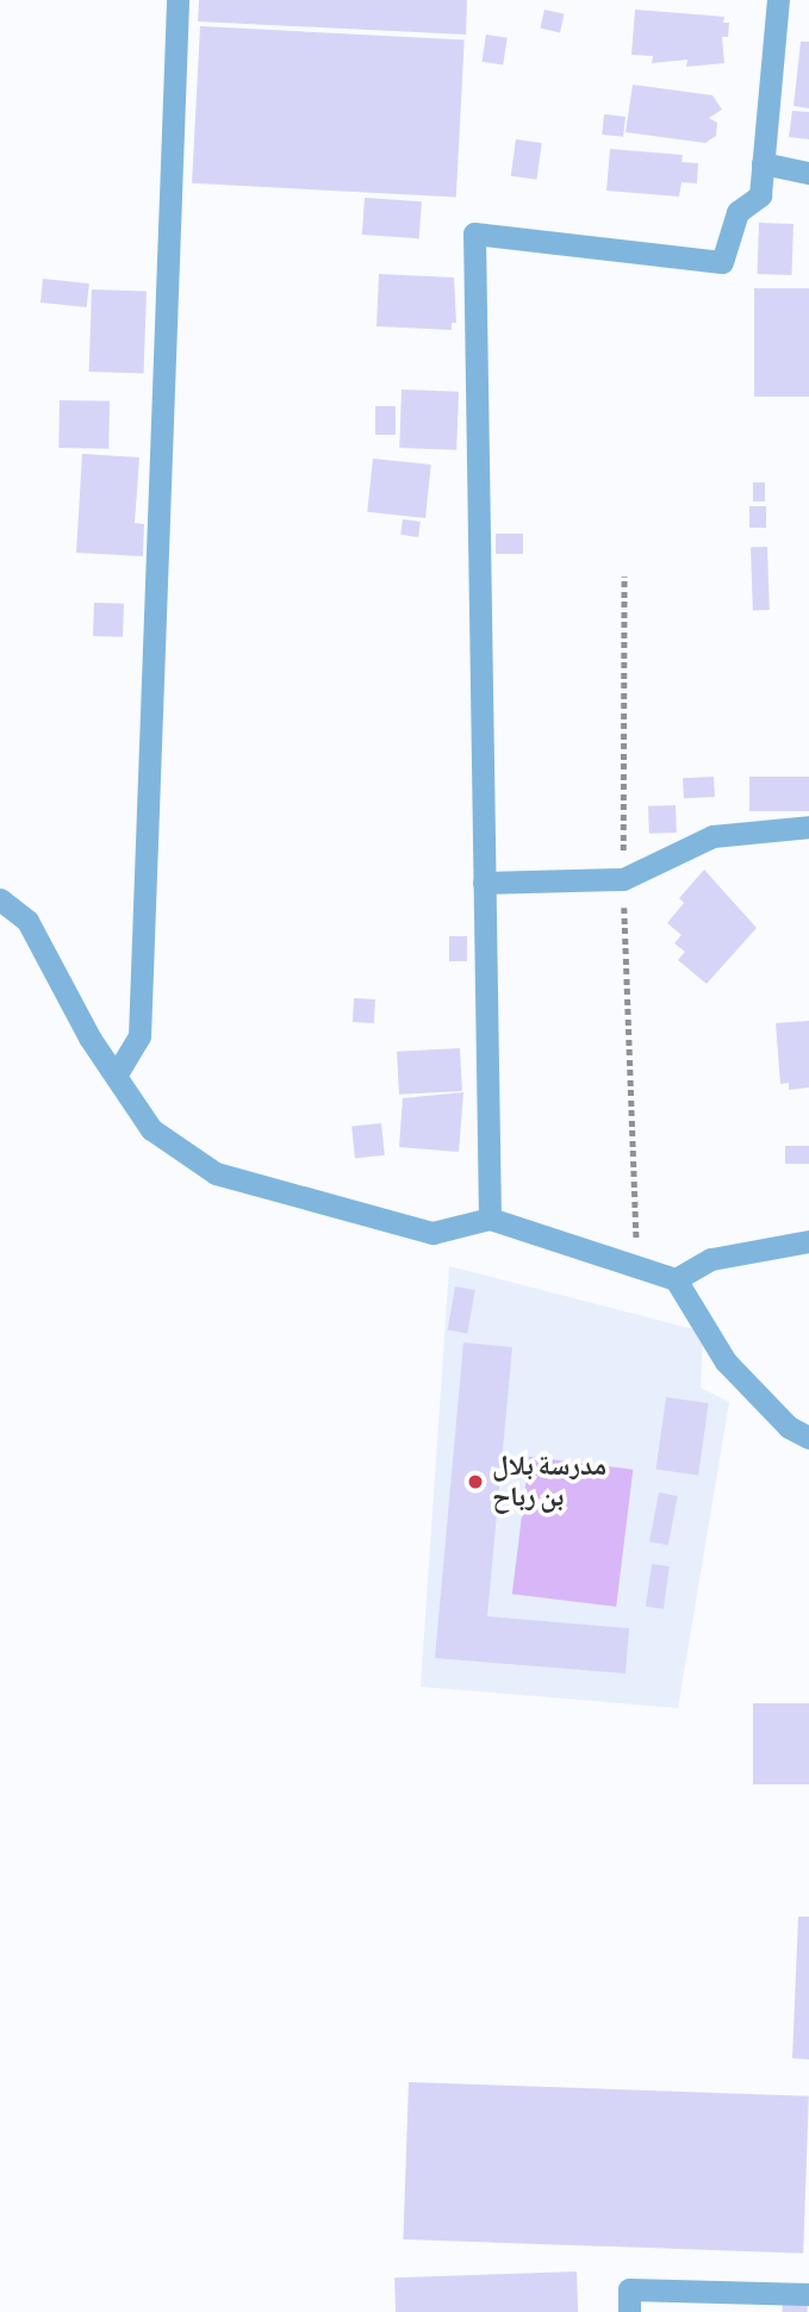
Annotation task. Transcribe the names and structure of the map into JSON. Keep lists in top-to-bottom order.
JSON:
{
  "places": ["مدرسة بلال بن رباح"]
}
